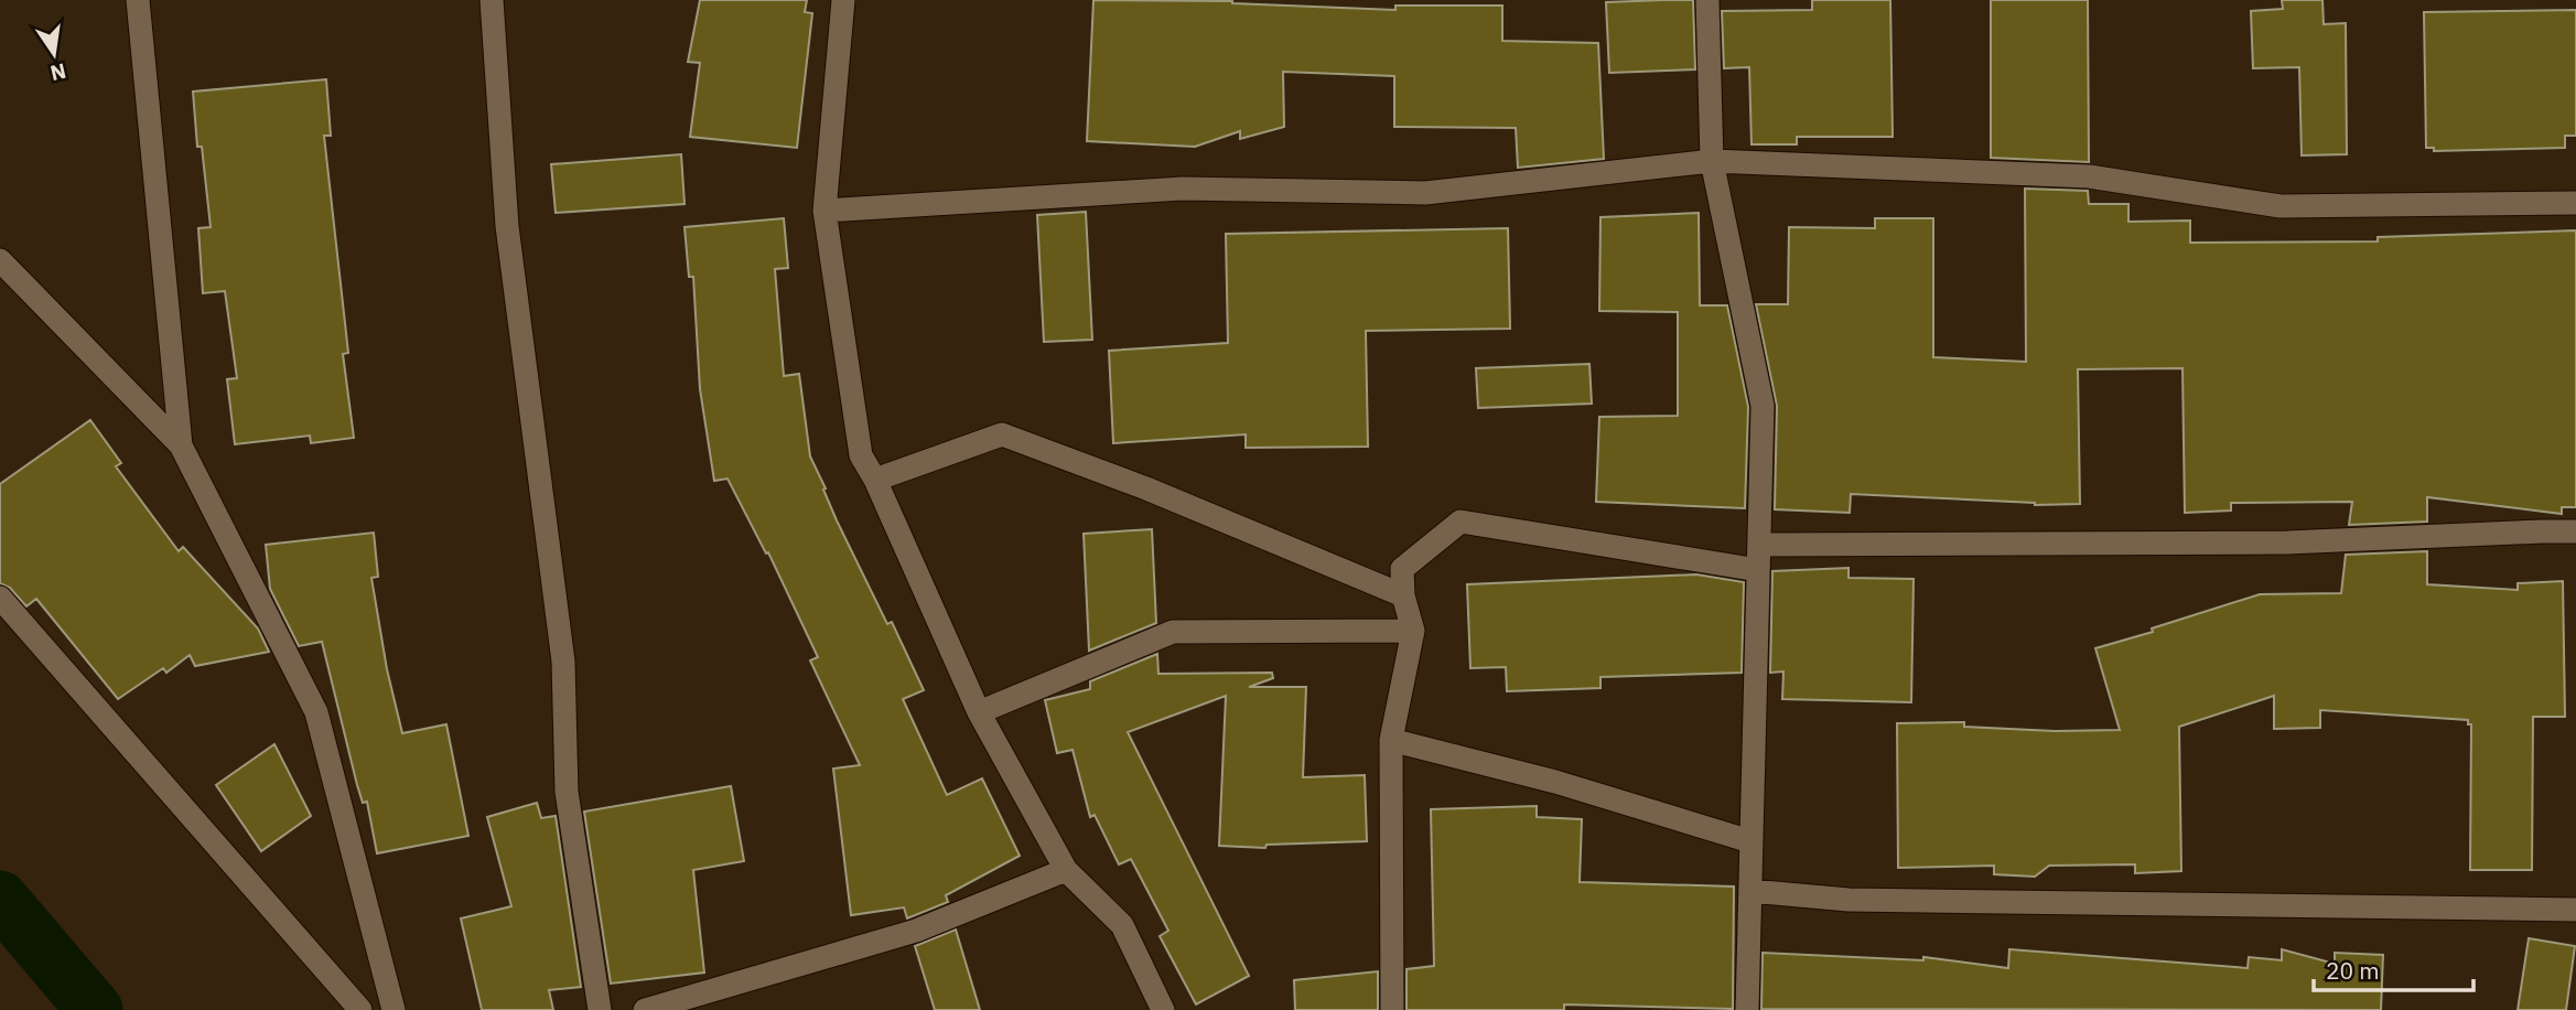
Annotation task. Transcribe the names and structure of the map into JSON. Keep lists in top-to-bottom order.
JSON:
{
  "scale_bar": "20 m",
  "north": "bottom"
}
